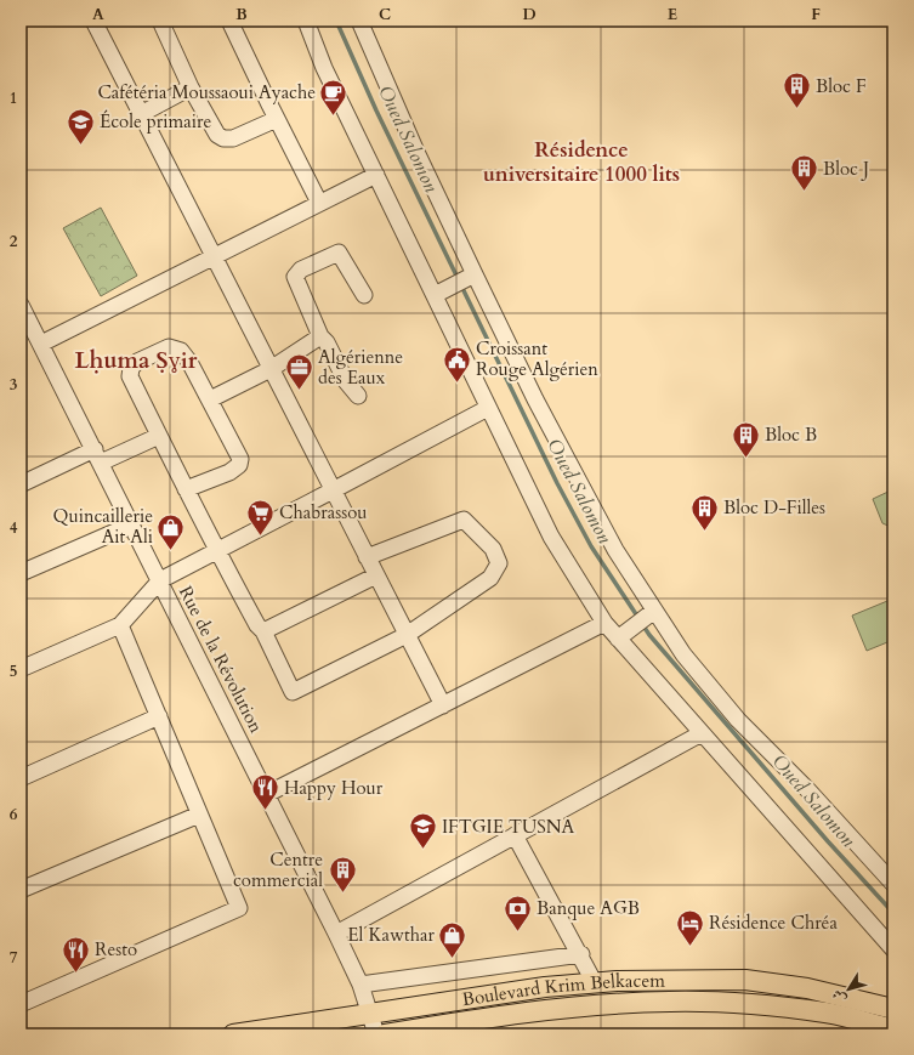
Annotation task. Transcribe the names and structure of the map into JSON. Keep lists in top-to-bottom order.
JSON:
{
  "streets": {
    "main road": ["Boulevard Krim Belkacem"],
    "street": ["Rue de la Révolution"]
  },
  "crossings": [
    ["Rue de la Révolution", "Boulevard Krim Belkacem"]
  ],
  "districts": ["Résidence universitaire 1000 lits", "Lḥuma Ṣɣir"],
  "water": ["Oued Salomon"],
  "places": {
    "building": [
      "Bloc F",
      "Bloc J",
      "Bloc B",
      "Bloc D-Filles",
      "Centre commercial"
    ],
    "cafe": ["Cafétéria Moussaoui Ayache"],
    "school or university": ["École primaire", "IFTGIE TUSNA"],
    "public building": ["Croissant Rouge Algérien"],
    "office": ["Algérienne des Eaux"],
    "supermarket": ["Chabrassou"],
    "shop": ["Quincaillerie Ait Ali", "El Kawthar"],
    "restaurant": ["Happy Hour", "Resto"],
    "bank": ["Banque AGB"],
    "hotel": ["Résidence Chréa"]
  },
  "north": "bottom left",
  "grid": {
    "columns": [
      "A",
      "B",
      "C",
      "D",
      "E",
      "F"
    ],
    "rows": [
      "1",
      "2",
      "3",
      "4",
      "5",
      "6",
      "7"
    ]
  }
}
